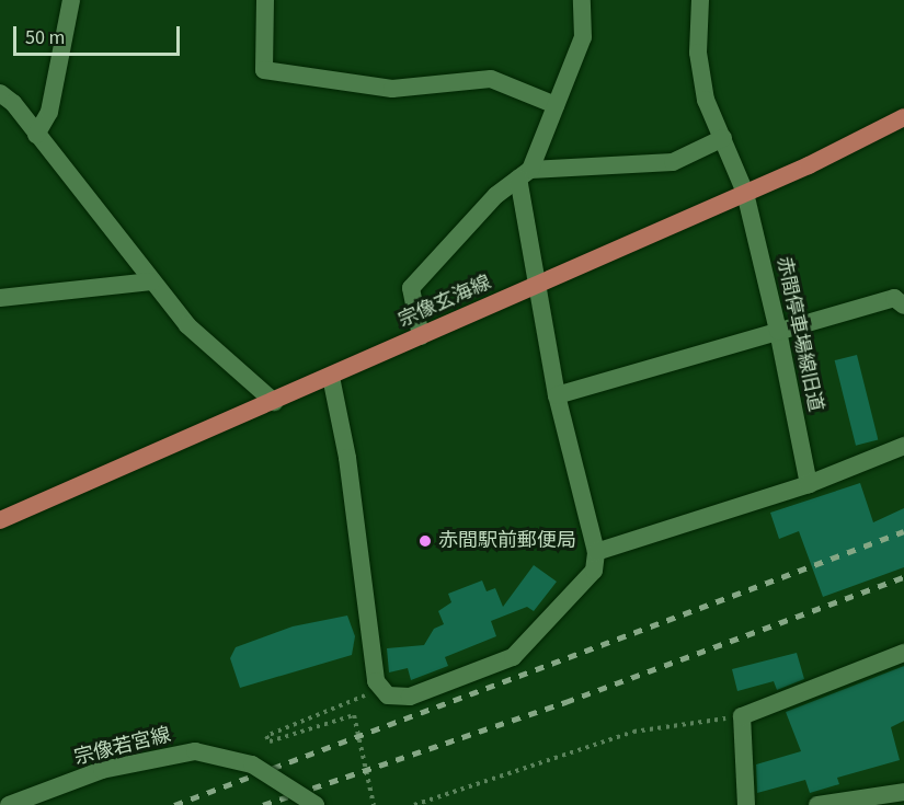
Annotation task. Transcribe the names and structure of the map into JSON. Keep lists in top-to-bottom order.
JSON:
{
  "streets": {
    "main road": ["宗像玄海線"],
    "street": ["赤間停車場線旧道", "宗像若宮線"]
  },
  "crossings": [
    ["宗像玄海線", "赤間停車場線旧道"]
  ],
  "places": ["赤間駅前郵便局"],
  "scale_bar": "50 m"
}
